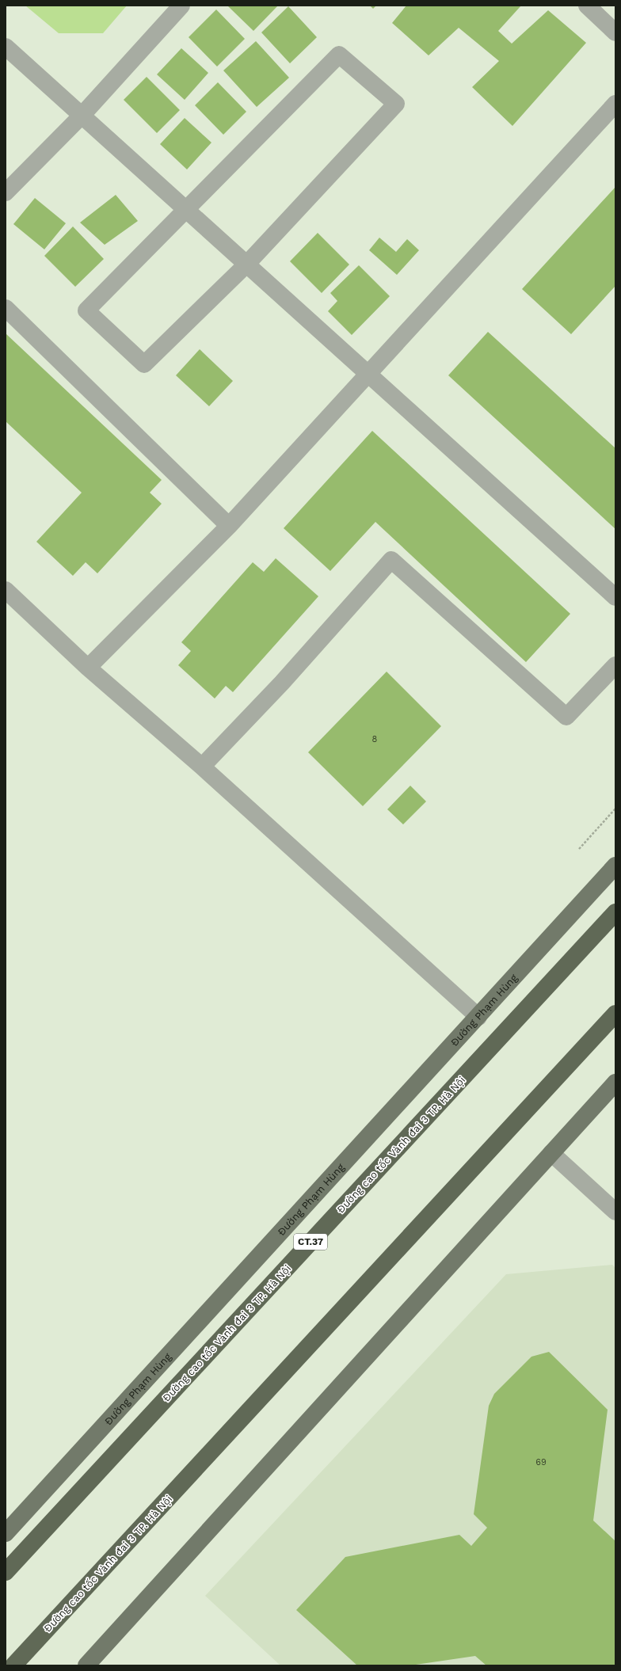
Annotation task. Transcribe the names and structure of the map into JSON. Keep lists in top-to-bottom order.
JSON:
{
  "streets": {
    "highway": ["Đường cao tốc Vành đai 3 TP. Hà Nội", "CT.37"],
    "main road": ["Đường Phạm Hùng"]
  },
  "house_numbers": ["8", "69"]
}
